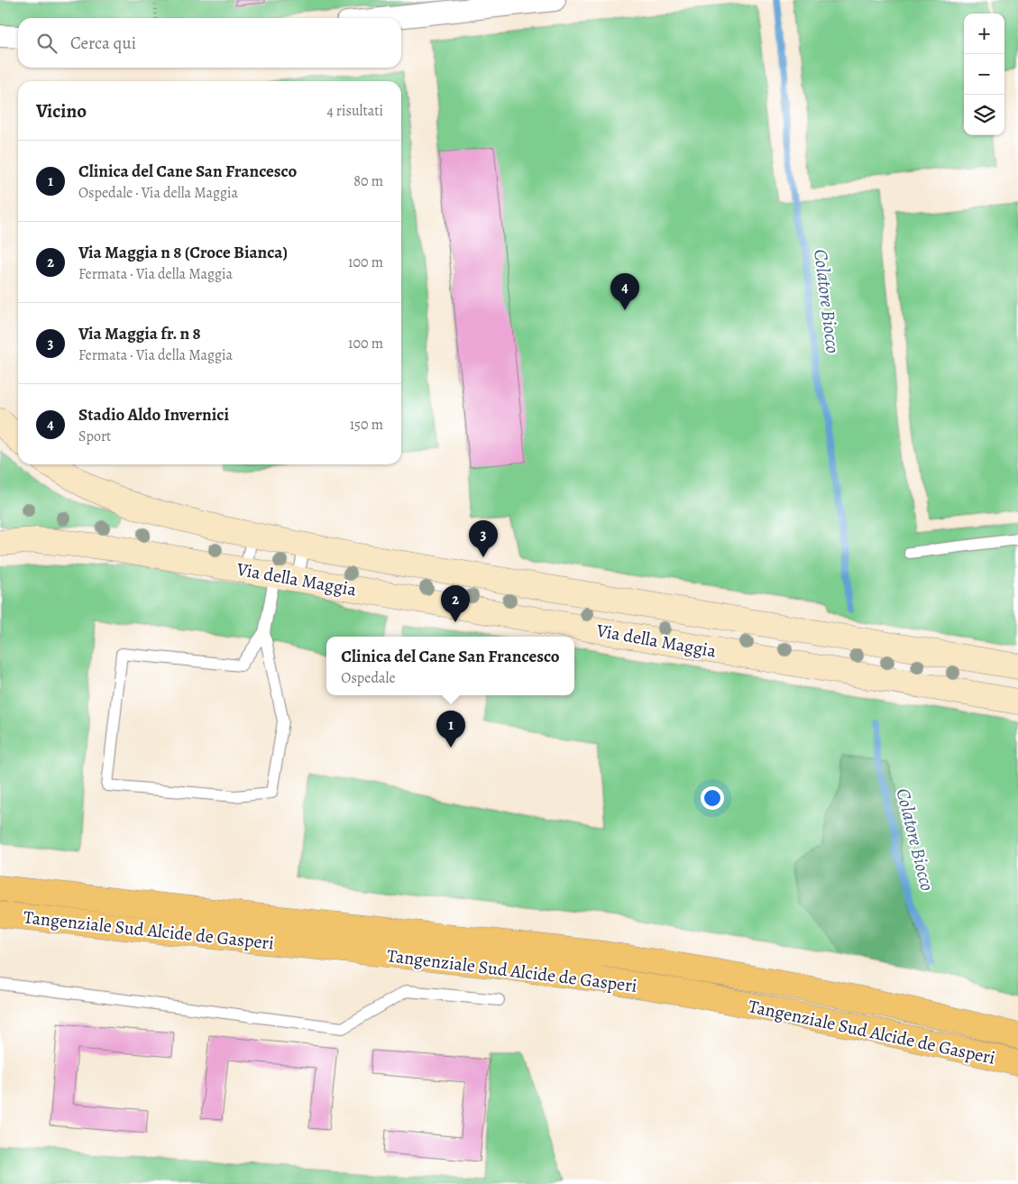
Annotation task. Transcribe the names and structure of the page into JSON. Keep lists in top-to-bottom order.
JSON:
{
  "streets": {
    "highway": ["Tangenziale Sud Alcide de Gasperi"],
    "street": ["Via della Maggia"]
  },
  "water": ["Colatore Biocco"],
  "page": {
    "map_buttons": ["+", "−"],
    "search": "Cerca qui",
    "heading": ["Vicino", "4 risultati"],
    "list": [
      {
        "mark": "1",
        "name": "Clinica del Cane San Francesco",
        "note": "Ospedale · Via della Maggia",
        "value": "80 m"
      },
      {
        "mark": "2",
        "name": "Via Maggia n 8 (Croce Bianca)",
        "note": "Fermata · Via della Maggia",
        "value": "100 m"
      },
      {
        "mark": "3",
        "name": "Via Maggia fr. n 8",
        "note": "Fermata · Via della Maggia",
        "value": "100 m"
      },
      {
        "mark": "4",
        "name": "Stadio Aldo Invernici",
        "note": "Sport",
        "value": "150 m"
      }
    ],
    "pins": [
      "4",
      "3",
      "2",
      "1"
    ],
    "popup": ["Clinica del Cane San Francesco", "Ospedale"]
  }
}
